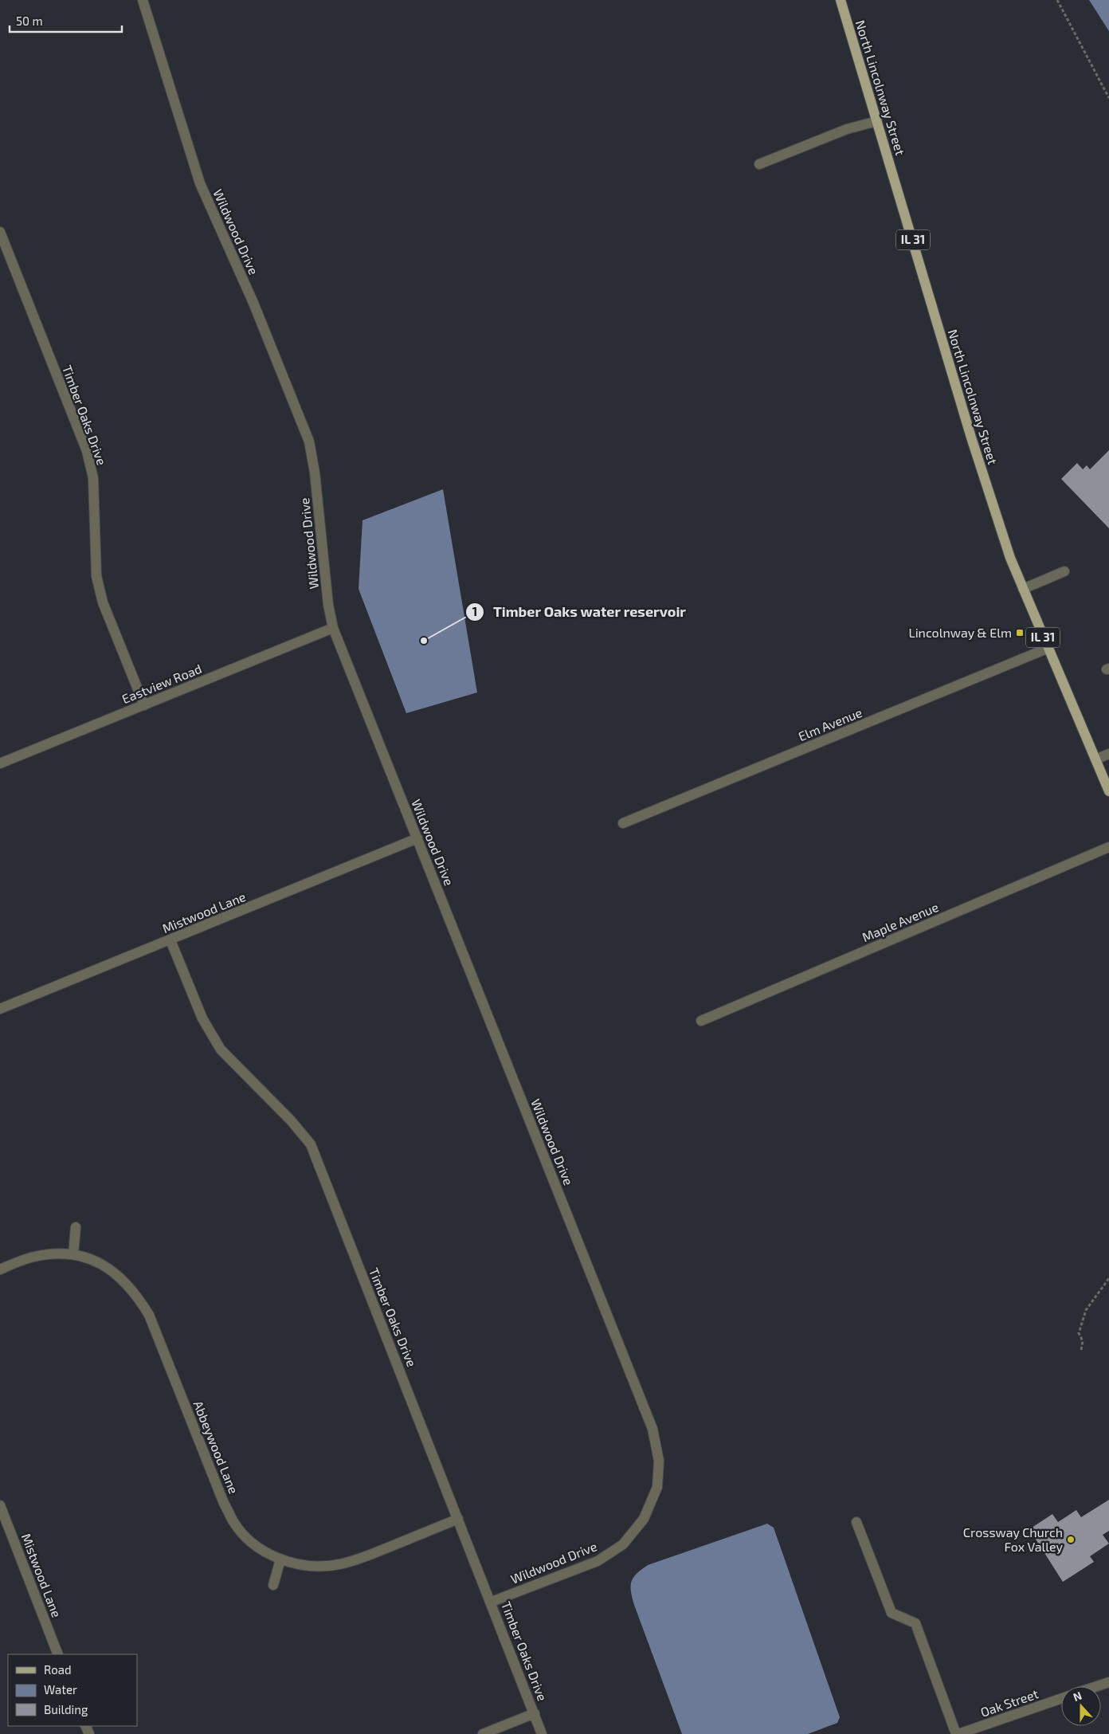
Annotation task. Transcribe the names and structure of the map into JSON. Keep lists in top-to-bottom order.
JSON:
{
  "streets": {
    "main road": ["North Lincolnway Street", "IL 31"],
    "street": [
      "Wildwood Drive",
      "Timber Oaks Drive",
      "Eastview Road",
      "Elm Avenue",
      "Mistwood Lane",
      "Maple Avenue",
      "Abbeywood Lane",
      "Oak Street"
    ]
  },
  "crossings": [
    ["North Lincolnway Street", "Elm Avenue"],
    ["Wildwood Drive", "Timber Oaks Drive"],
    ["Wildwood Drive", "Eastview Road"],
    ["Wildwood Drive", "Mistwood Lane"],
    ["Timber Oaks Drive", "Eastview Road"],
    ["Timber Oaks Drive", "Mistwood Lane"],
    ["Timber Oaks Drive", "Abbeywood Lane"]
  ],
  "places": {
    "transit": ["Lincolnway & Elm"],
    "other": ["Timber Oaks water reservoir", "Crossway Church Fox Valley"]
  },
  "legend": ["Road", "Water", "Building"],
  "scale_bar": "50 m",
  "north": "top"
}
